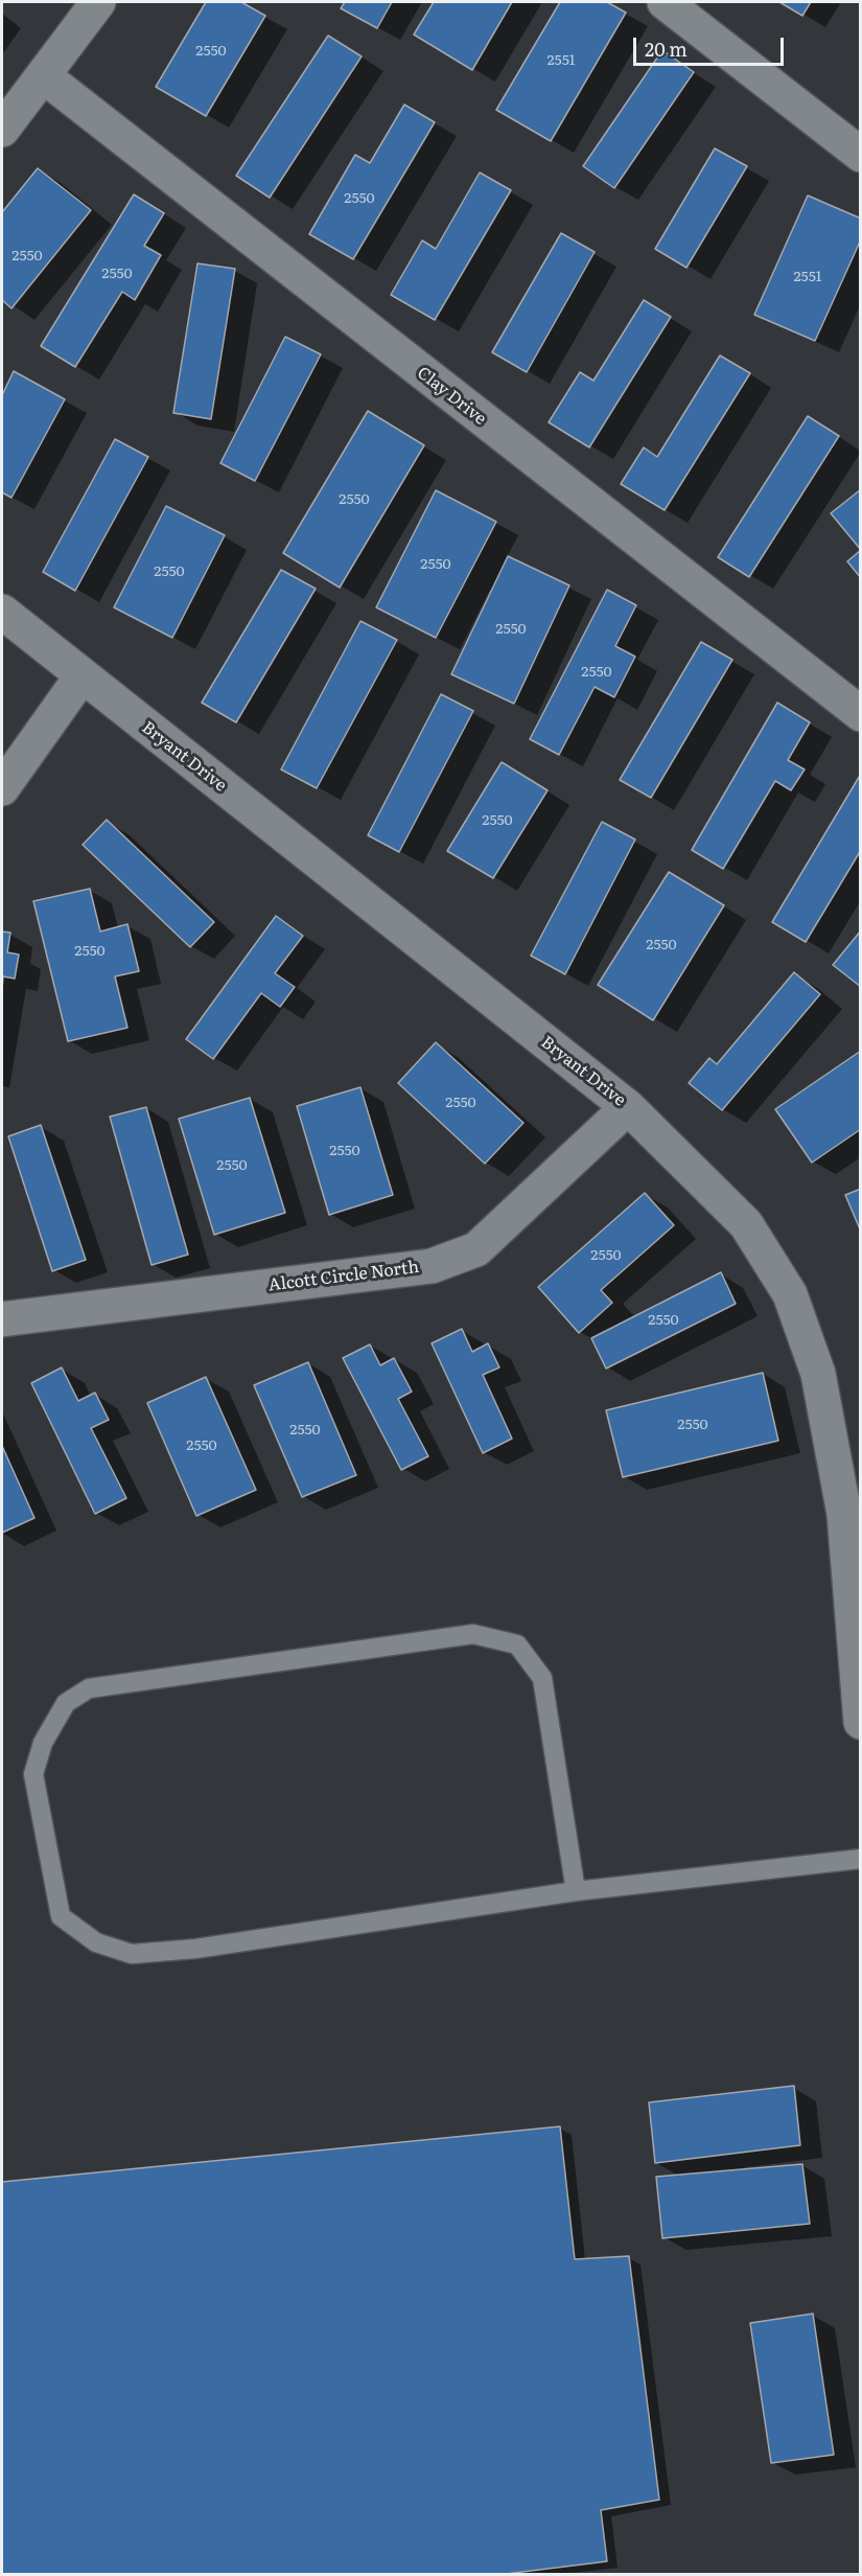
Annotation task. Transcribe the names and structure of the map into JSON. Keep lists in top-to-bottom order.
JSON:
{
  "streets": {
    "street": ["Clay Drive", "Bryant Drive", "Alcott Circle North"]
  },
  "crossings": [
    ["Bryant Drive", "Alcott Circle North"]
  ],
  "house_numbers": [
    "2550",
    "2551",
    "2550",
    "2550",
    "2550",
    "2551",
    "2550",
    "2550",
    "2550",
    "2550",
    "2550",
    "2550",
    "2550",
    "2550",
    "2550",
    "2550",
    "2550",
    "2550",
    "2550",
    "2550",
    "2550",
    "2550"
  ],
  "scale_bar": "20 m"
}
